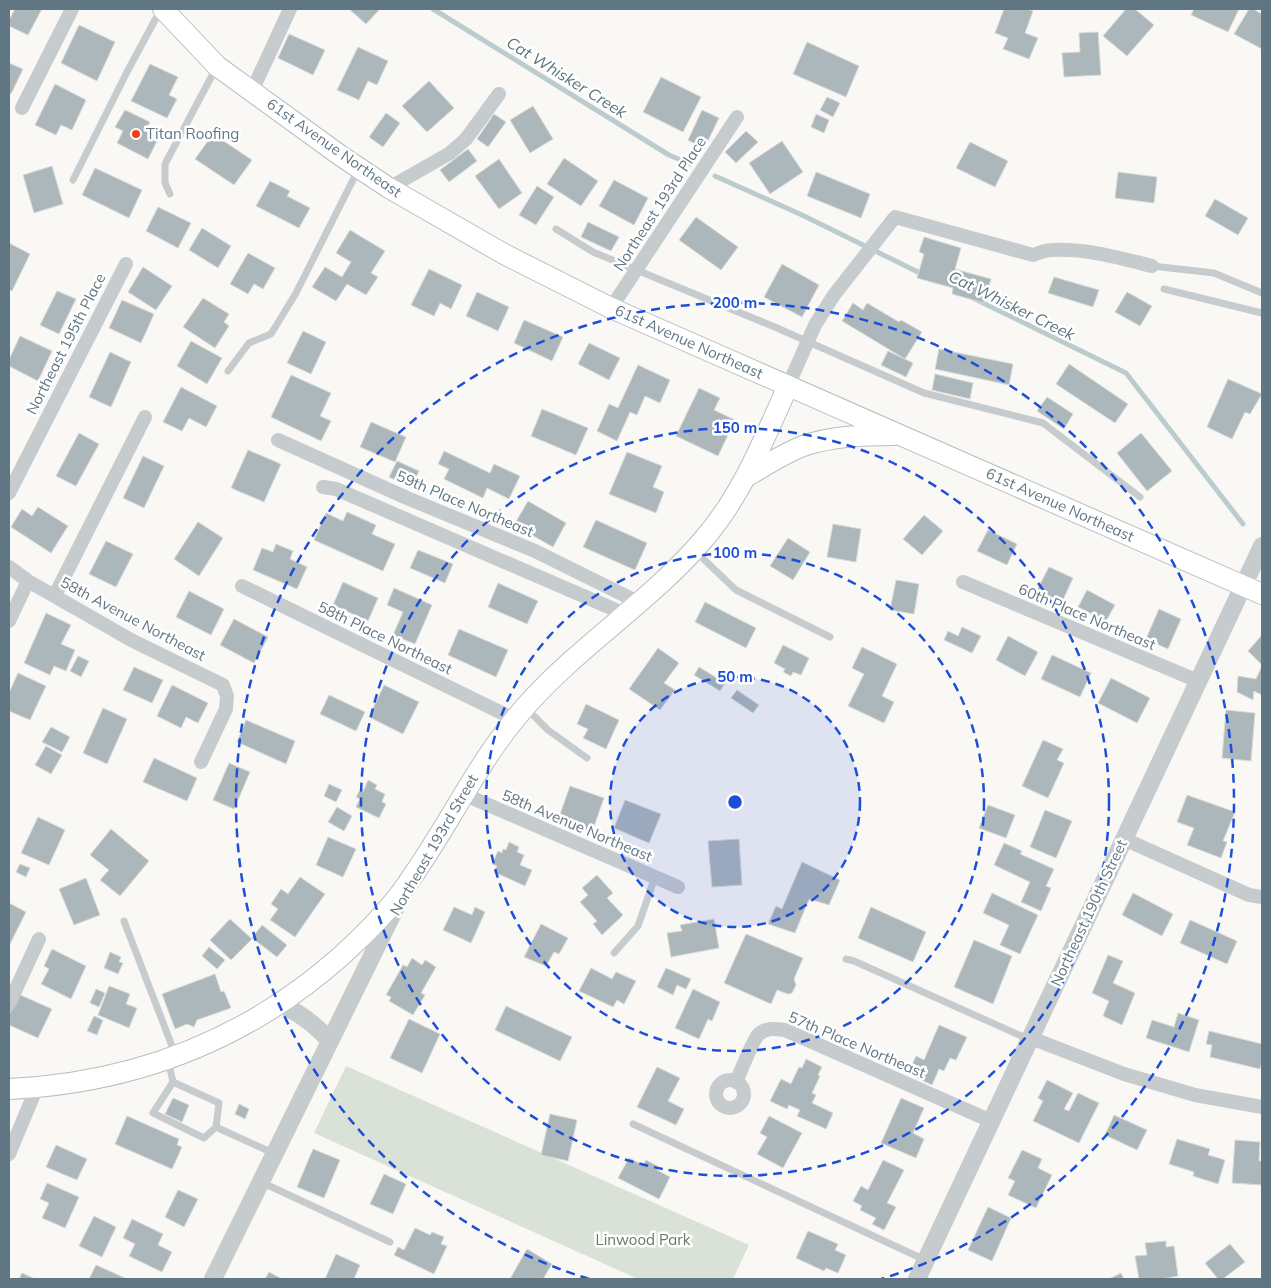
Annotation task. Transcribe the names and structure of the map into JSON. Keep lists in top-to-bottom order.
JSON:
{
  "streets": {
    "main road": ["61st Avenue Northeast", "Northeast 193rd Street"],
    "street": [
      "Northeast 193rd Place",
      "Northeast 195th Place",
      "59th Place Northeast",
      "60th Place Northeast",
      "58th Avenue Northeast",
      "58th Place Northeast",
      "Northeast 190th Street",
      "57th Place Northeast"
    ]
  },
  "crossings": [
    ["61st Avenue Northeast", "Northeast 193rd Place"],
    ["61st Avenue Northeast", "Northeast 193rd Street"],
    ["61st Avenue Northeast", "Northeast 190th Street"],
    ["59th Place Northeast", "Northeast 193rd Street"],
    ["60th Place Northeast", "Northeast 190th Street"],
    ["58th Avenue Northeast", "Northeast 193rd Street"],
    ["58th Place Northeast", "Northeast 193rd Street"],
    ["Northeast 190th Street", "57th Place Northeast"]
  ],
  "water": ["Cat Whisker Creek"],
  "parks": ["Linwood Park"],
  "places": ["Titan Roofing"],
  "rings": [
    "200 m",
    "150 m",
    "100 m",
    "50 m"
  ]
}
